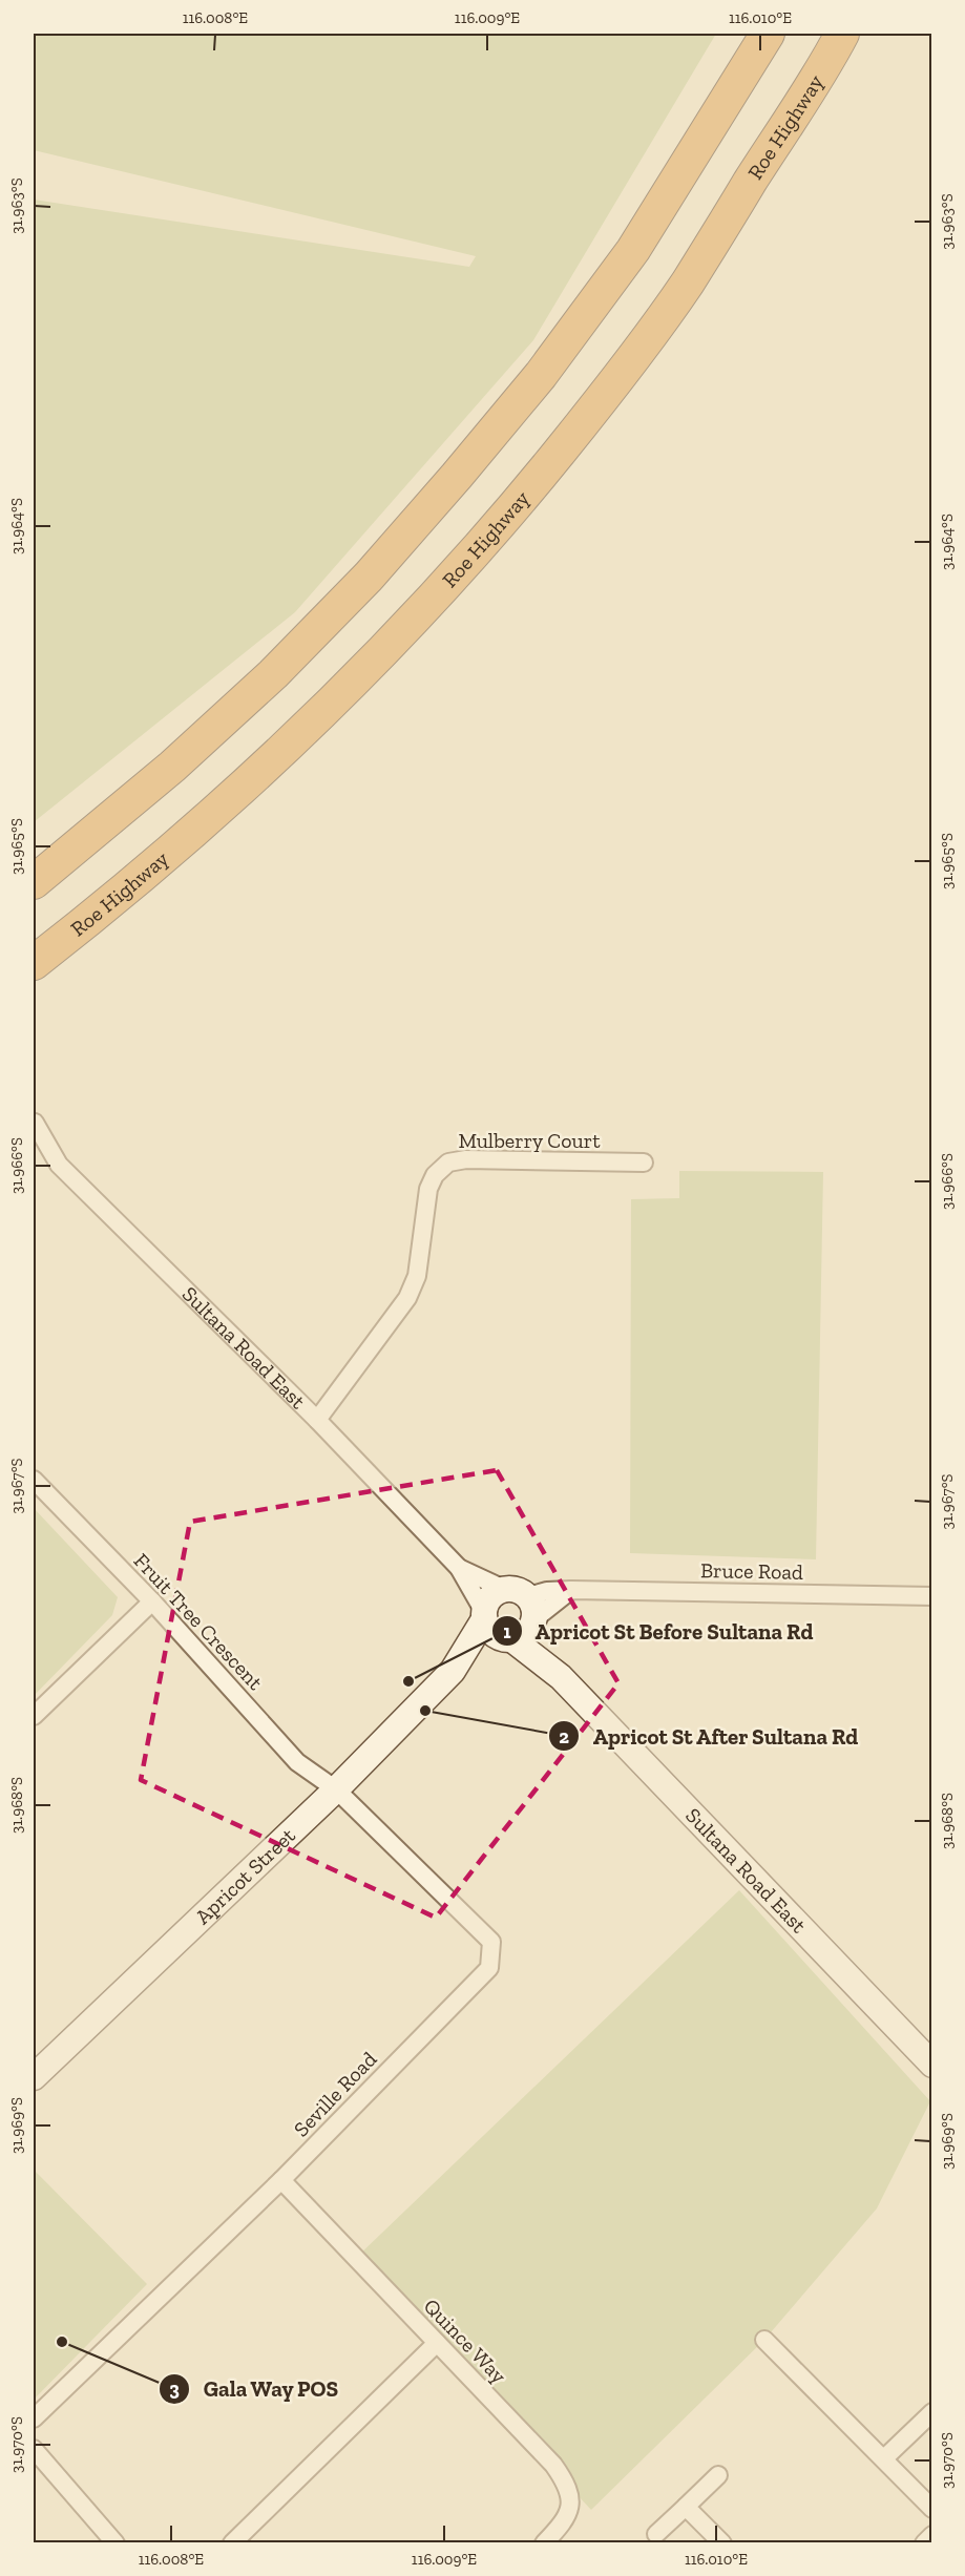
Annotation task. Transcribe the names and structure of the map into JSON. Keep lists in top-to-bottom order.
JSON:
{
  "streets": {
    "highway": ["Roe Highway"],
    "street": [
      "Mulberry Court",
      "Sultana Road East",
      "Bruce Road",
      "Fruit Tree Crescent",
      "Apricot Street",
      "Seville Road",
      "Quince Way"
    ]
  },
  "crossings": [
    ["Mulberry Court", "Sultana Road East"],
    ["Sultana Road East", "Bruce Road"],
    ["Sultana Road East", "Apricot Street"],
    ["Bruce Road", "Apricot Street"],
    ["Fruit Tree Crescent", "Apricot Street"],
    ["Fruit Tree Crescent", "Seville Road"],
    ["Apricot Street", "Seville Road"],
    ["Seville Road", "Quince Way"]
  ],
  "places": ["Apricot St Before Sultana Rd", "Apricot St After Sultana Rd", "Gala Way POS"],
  "coordinates": [
    "116.008°E",
    "116.009°E",
    "116.010°E",
    "31.963°S",
    "31.964°S",
    "31.965°S",
    "31.966°S",
    "31.967°S",
    "31.968°S",
    "31.969°S",
    "31.970°S"
  ]
}
